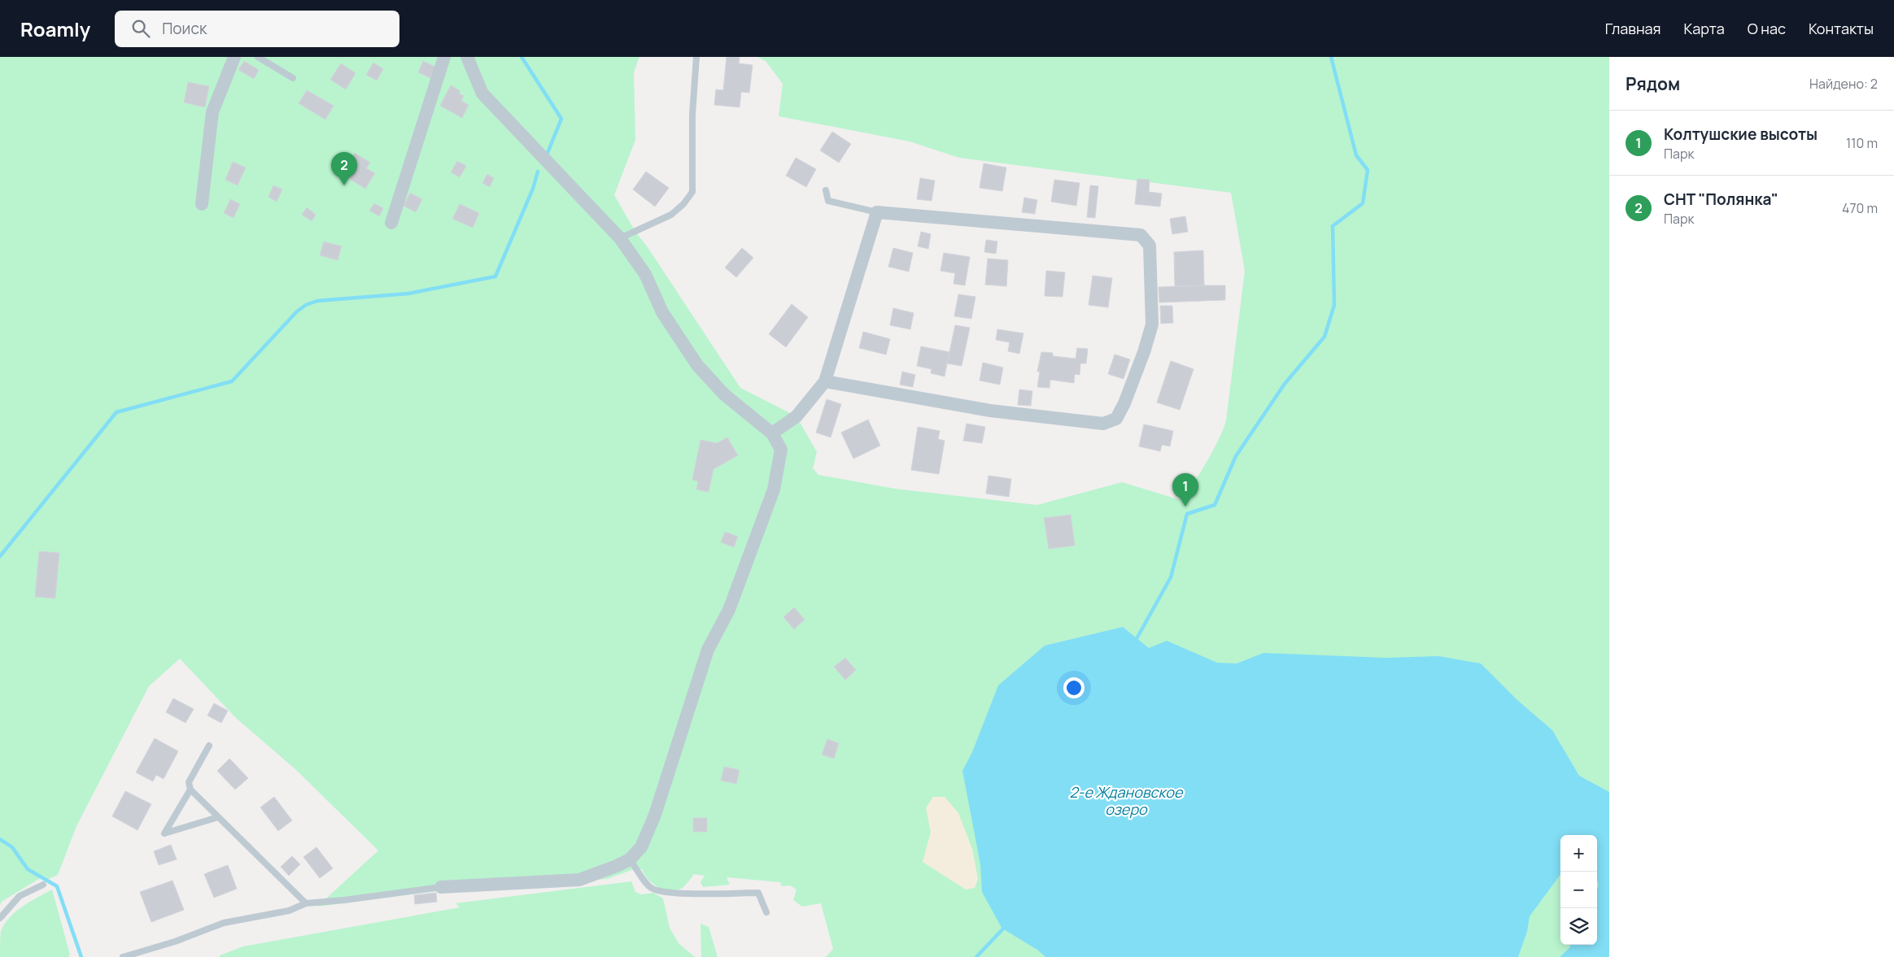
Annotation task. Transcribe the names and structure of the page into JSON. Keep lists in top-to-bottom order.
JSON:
{
  "water": ["2-е Ждановское озеро"],
  "page": {
    "header": "Roamly",
    "search": "Поиск",
    "nav": [
      "Главная",
      "Карта",
      "О нас",
      "Контакты"
    ],
    "heading": ["Рядом", "Найдено: 2"],
    "list": [
      {
        "mark": "1",
        "name": "Колтушские высоты",
        "note": "Парк",
        "value": "110 m"
      },
      {
        "mark": "2",
        "name": "СНТ \"Полянка\"",
        "note": "Парк",
        "value": "470 m"
      }
    ],
    "pins": ["2", "1"],
    "map_buttons": ["+", "−"]
  }
}
